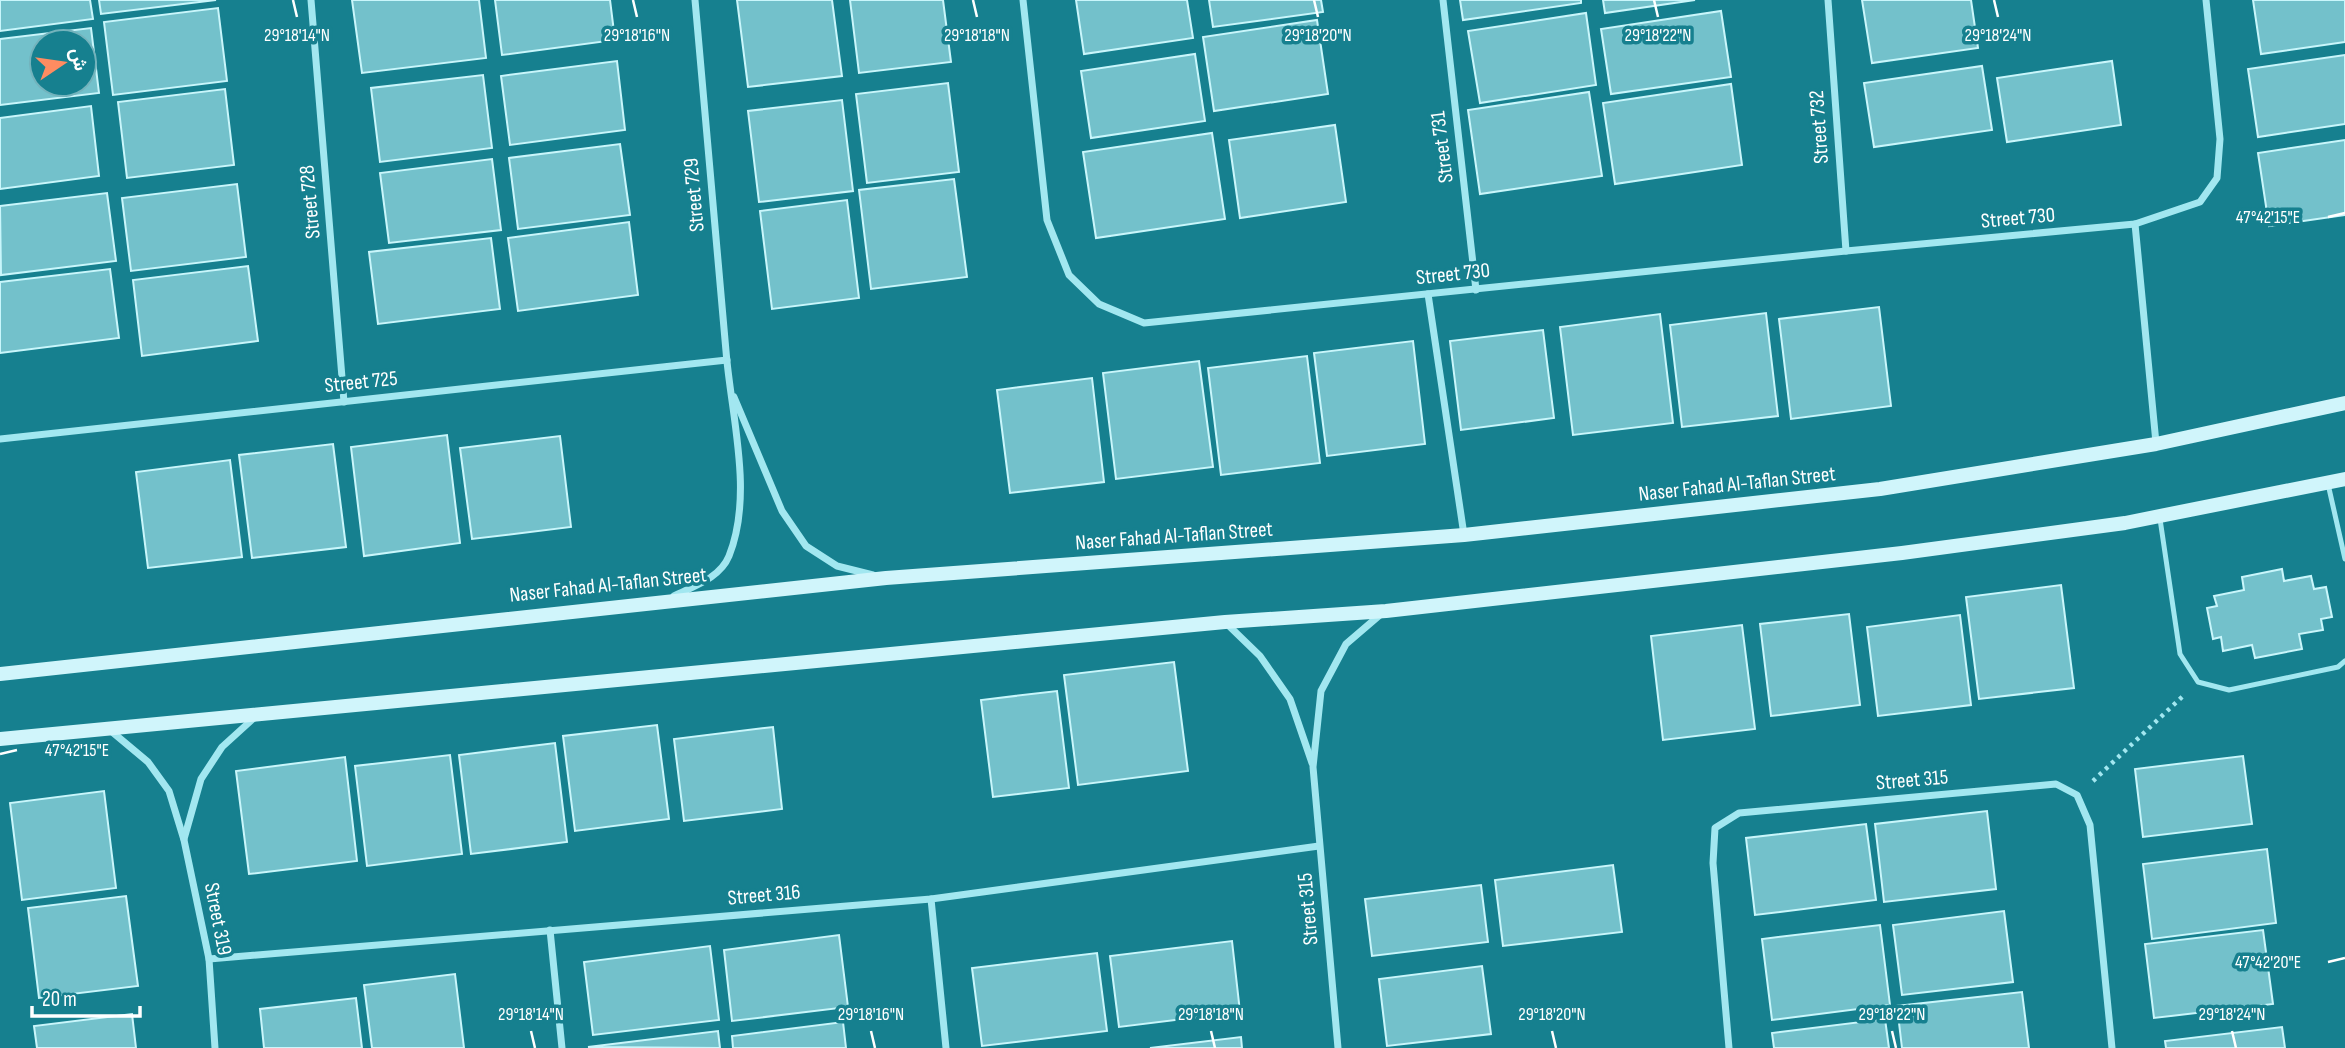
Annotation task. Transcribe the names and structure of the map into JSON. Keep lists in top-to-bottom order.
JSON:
{
  "streets": {
    "street": [
      "Street 732",
      "Street 731",
      "Street 729",
      "Street 728",
      "Street 730",
      "Street 725",
      "Naser Fahad Al-Taflan Street",
      "Street 315",
      "Street 316",
      "Street 319"
    ]
  },
  "crossings": [
    ["Street 732", "Street 730"],
    ["Street 731", "Street 730"],
    ["Street 729", "Street 725"],
    ["Street 729", "Naser Fahad Al-Taflan Street"],
    ["Street 728", "Street 725"],
    ["Street 315", "Street 316"],
    ["Street 316", "Street 319"]
  ],
  "scale_bar": "20 m",
  "north": "right",
  "coordinates": [
    "29°18'14\"N",
    "29°18'16\"N",
    "29°18'18\"N",
    "29°18'20\"N",
    "29°18'22\"N",
    "29°18'24\"N",
    "47°42'15\"E",
    "47°42'20\"E"
  ]
}
